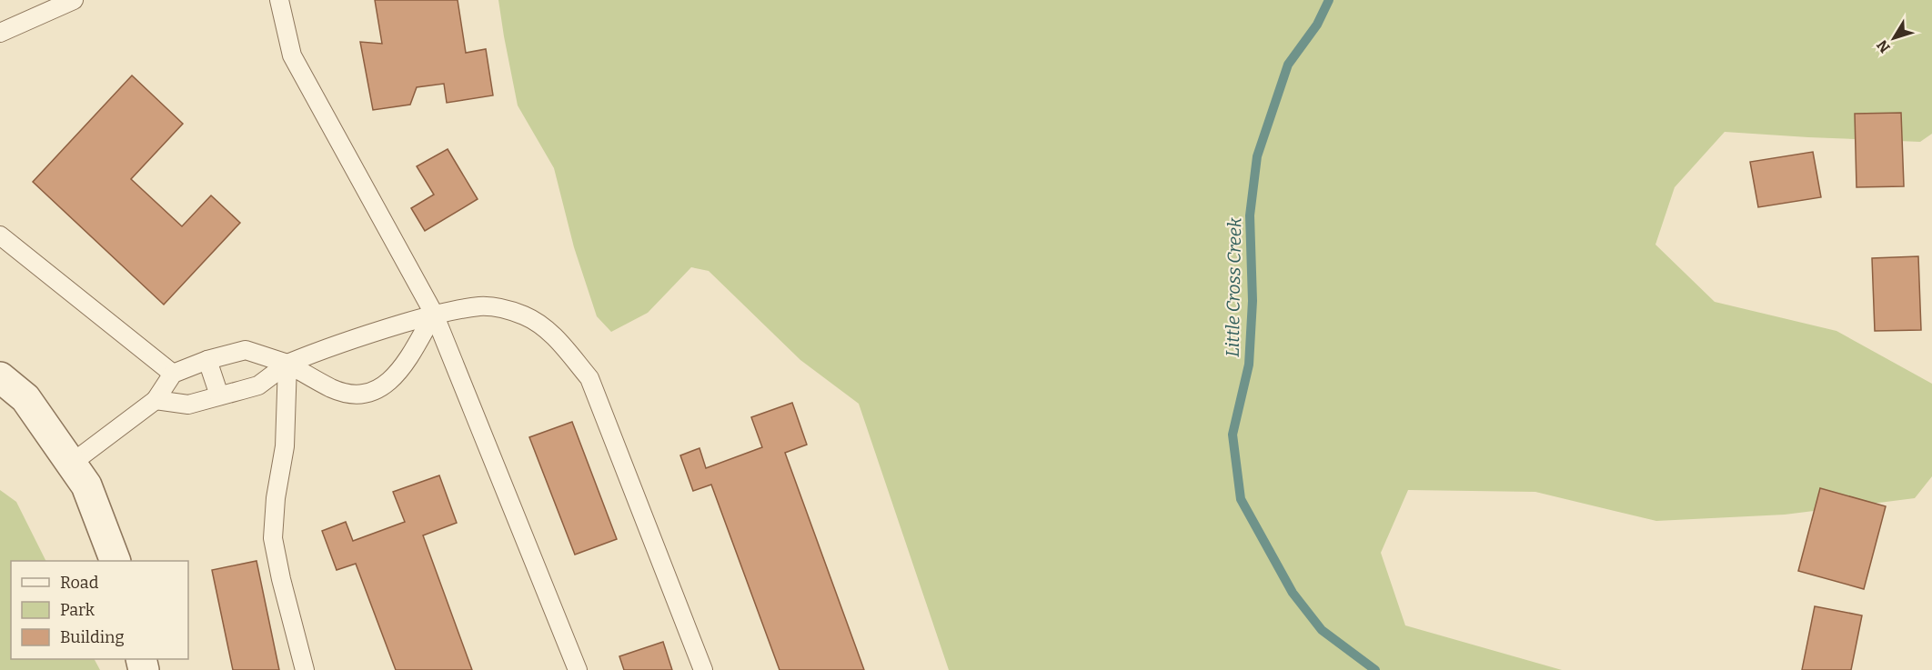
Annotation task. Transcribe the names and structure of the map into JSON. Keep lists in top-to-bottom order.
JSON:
{
  "water": ["Little Cross Creek"],
  "legend": ["Road", "Park", "Building"],
  "north": "bottom left"
}
